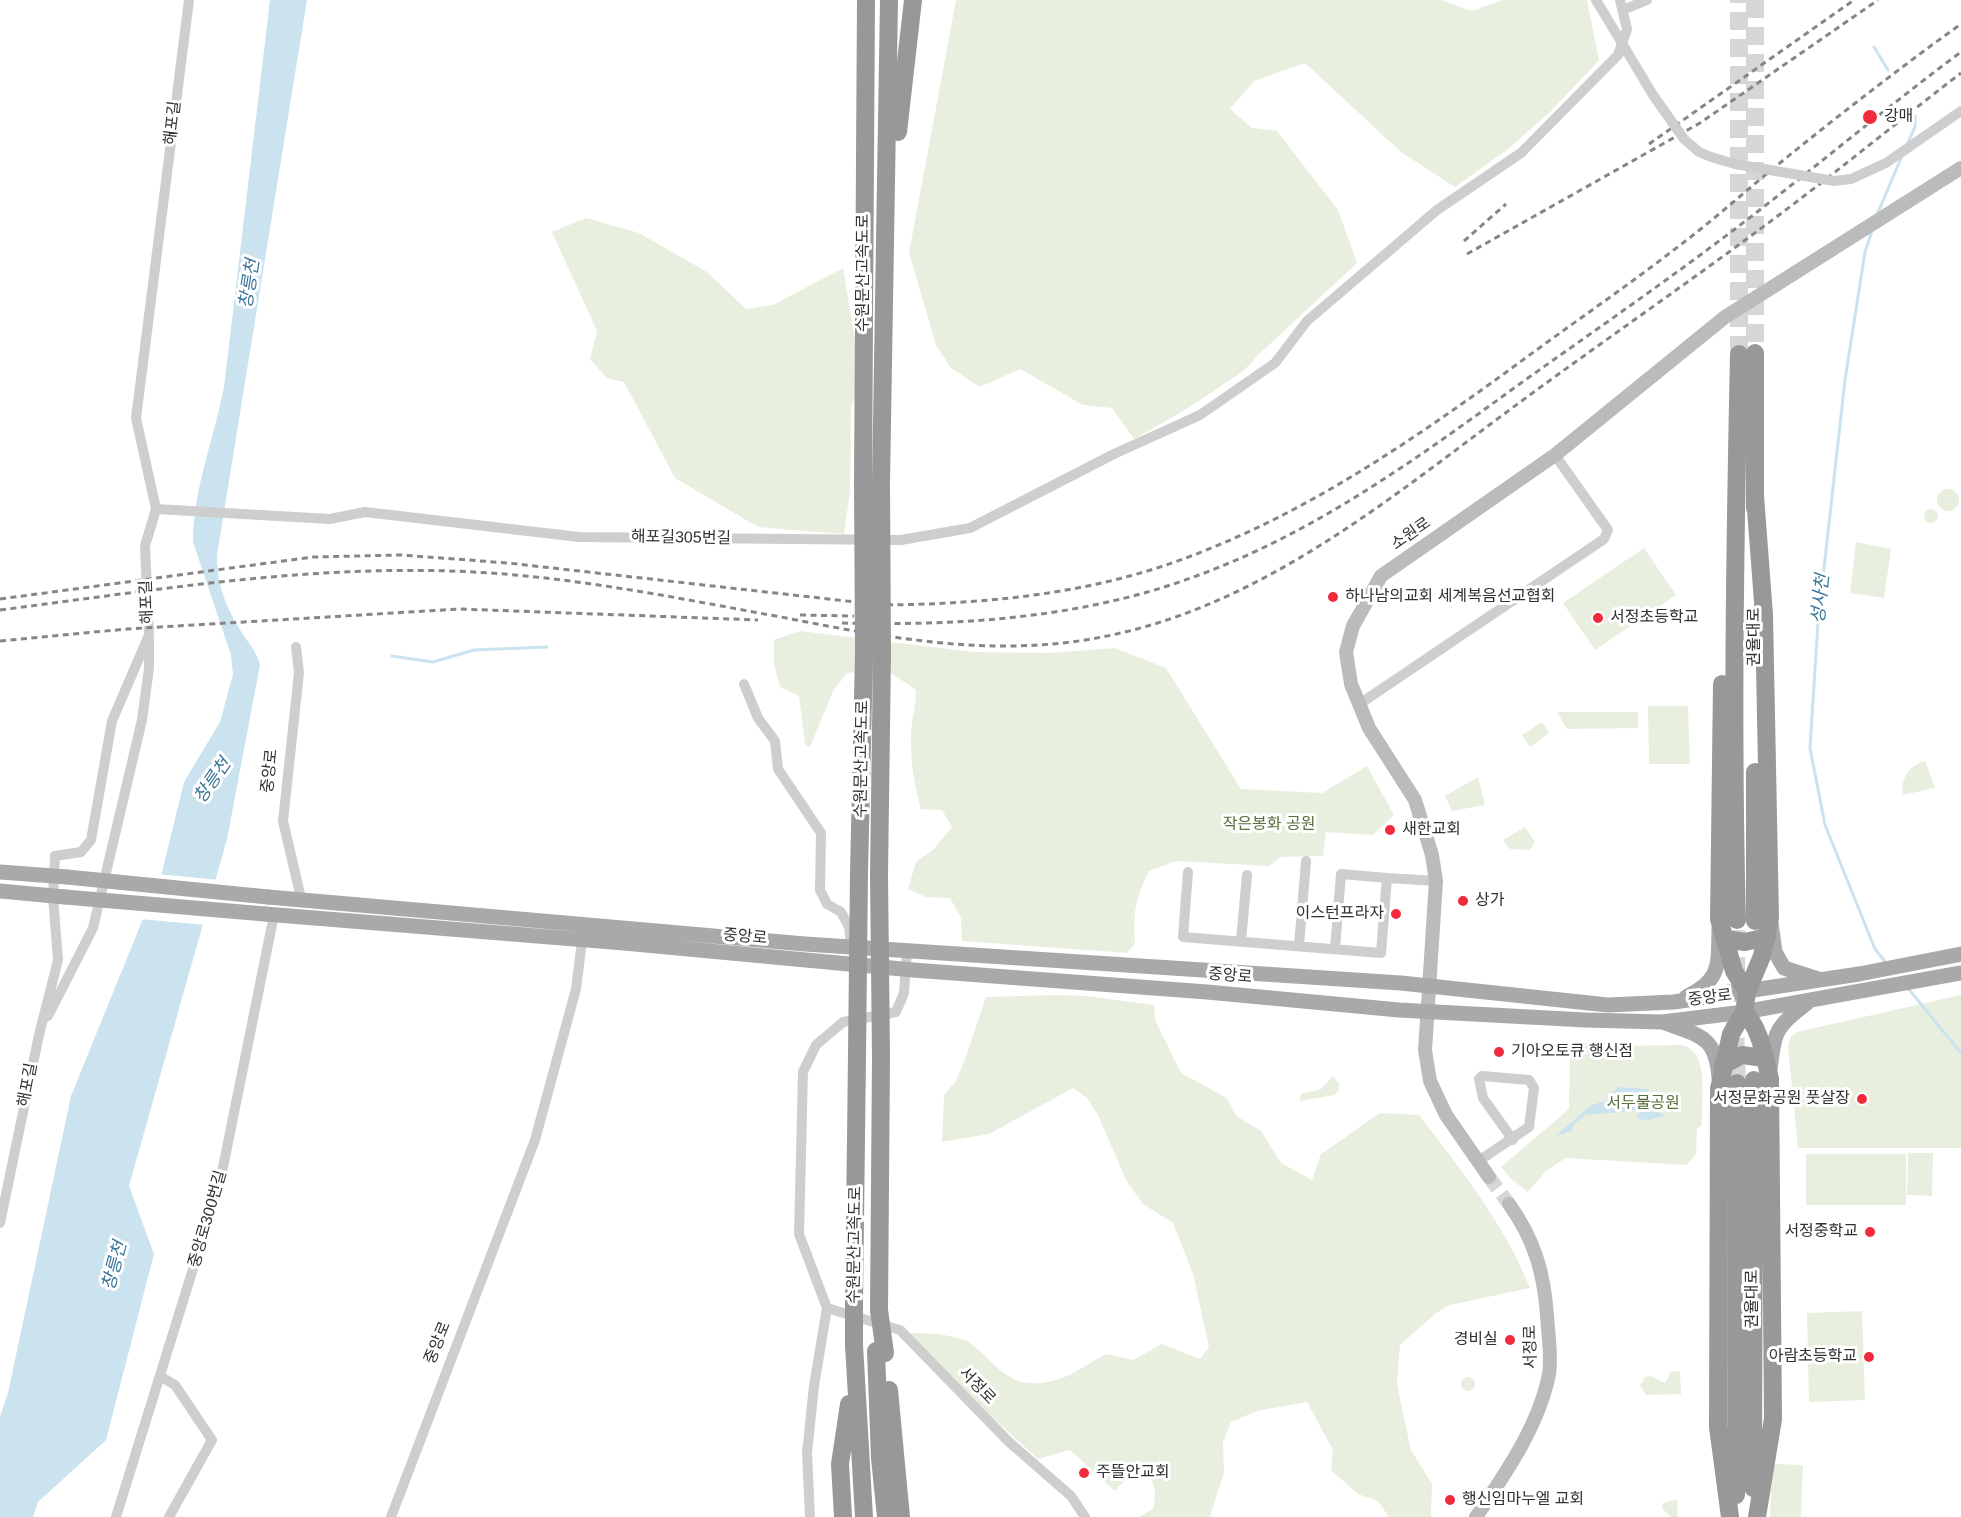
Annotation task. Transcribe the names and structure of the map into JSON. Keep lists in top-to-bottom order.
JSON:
{
  "streets": {
    "highway": ["수원문산고속도로", "권율대로"],
    "main road": ["소원로", "중앙로", "서정로"],
    "street": ["해포길", "해포길305번길", "중앙로300번길"]
  },
  "crossings": [
    ["해포길", "해포길305번길"],
    ["해포길", "중앙로"],
    ["소원로", "중앙로"],
    ["중앙로", "중앙로300번길"]
  ],
  "water": ["창릉천", "성사천"],
  "parks": ["작은봉화 공원", "서두물공원"],
  "places": [
    "강매",
    "하나남의교회 세계복음선교협회",
    "서정초등학교",
    "새한교회",
    "상가",
    "이스턴프라자",
    "기아오토큐 행신점",
    "서정문화공원 풋살장",
    "서정중학교",
    "경비실",
    "아람초등학교",
    "주뜰안교회",
    "행신임마누엘 교회"
  ]
}
